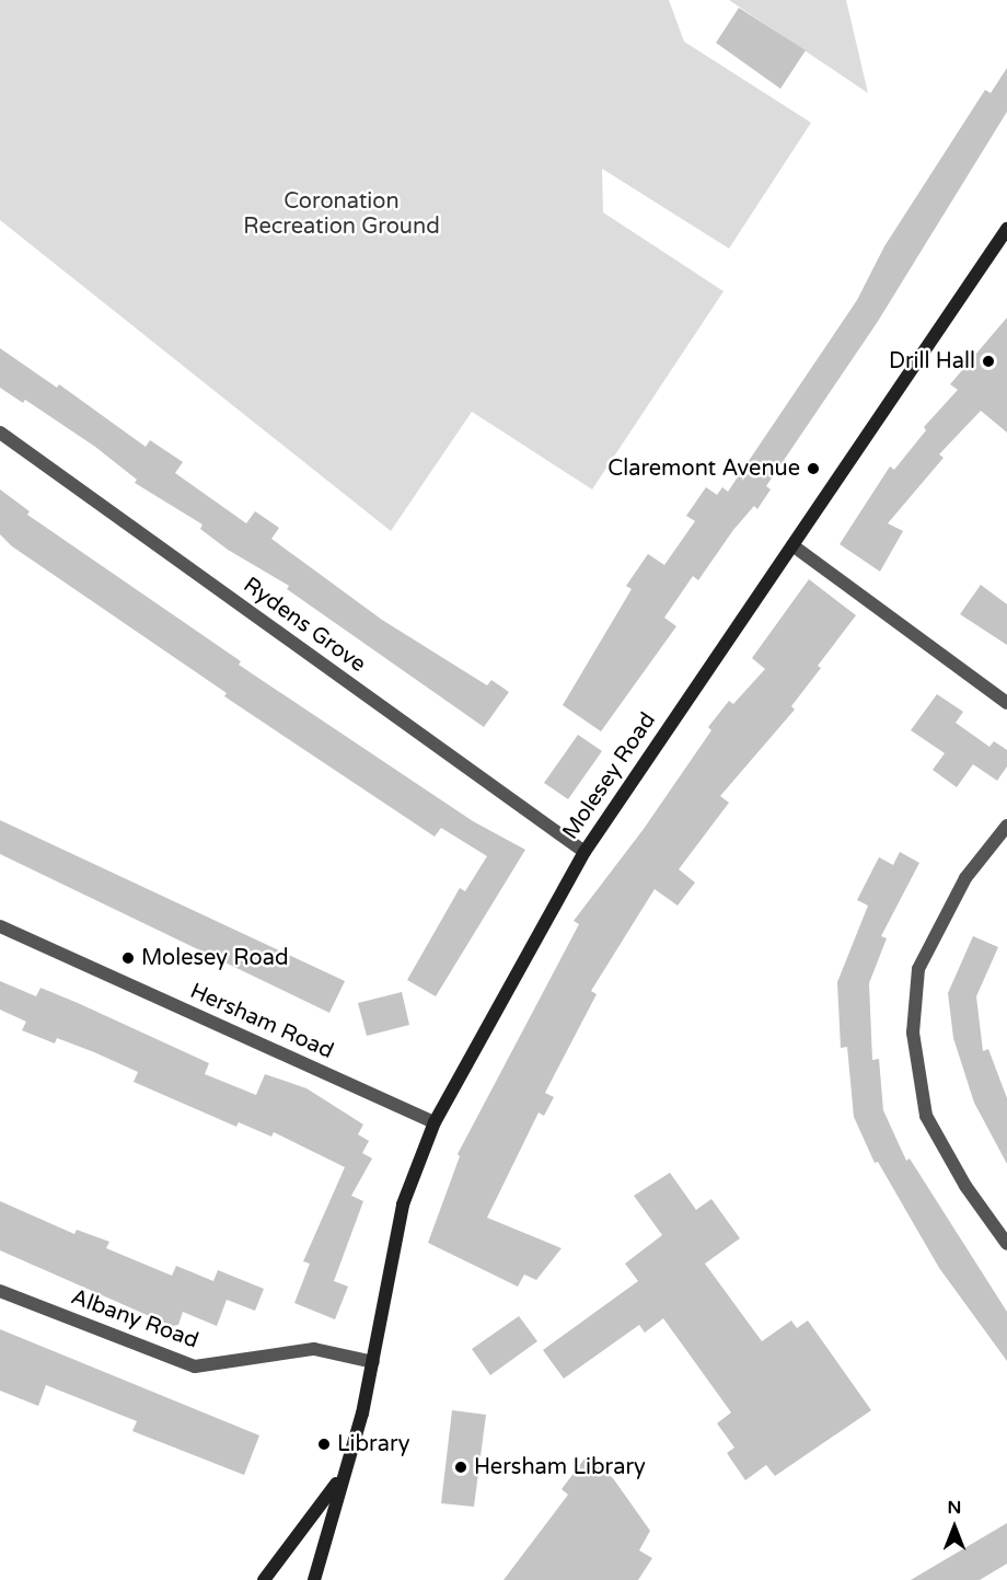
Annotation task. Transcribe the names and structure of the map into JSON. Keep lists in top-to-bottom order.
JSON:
{
  "streets": {
    "street": [
      "Rydens Grove",
      "Molesey Road",
      "Hersham Road",
      "Albany Road"
    ]
  },
  "crossings": [
    ["Rydens Grove", "Molesey Road"],
    ["Molesey Road", "Hersham Road"],
    ["Molesey Road", "Albany Road"]
  ],
  "parks": ["Coronation Recreation Ground"],
  "places": [
    "Drill Hall",
    "Claremont Avenue",
    "Molesey Road",
    "Library",
    "Hersham Library"
  ],
  "north": "top"
}
